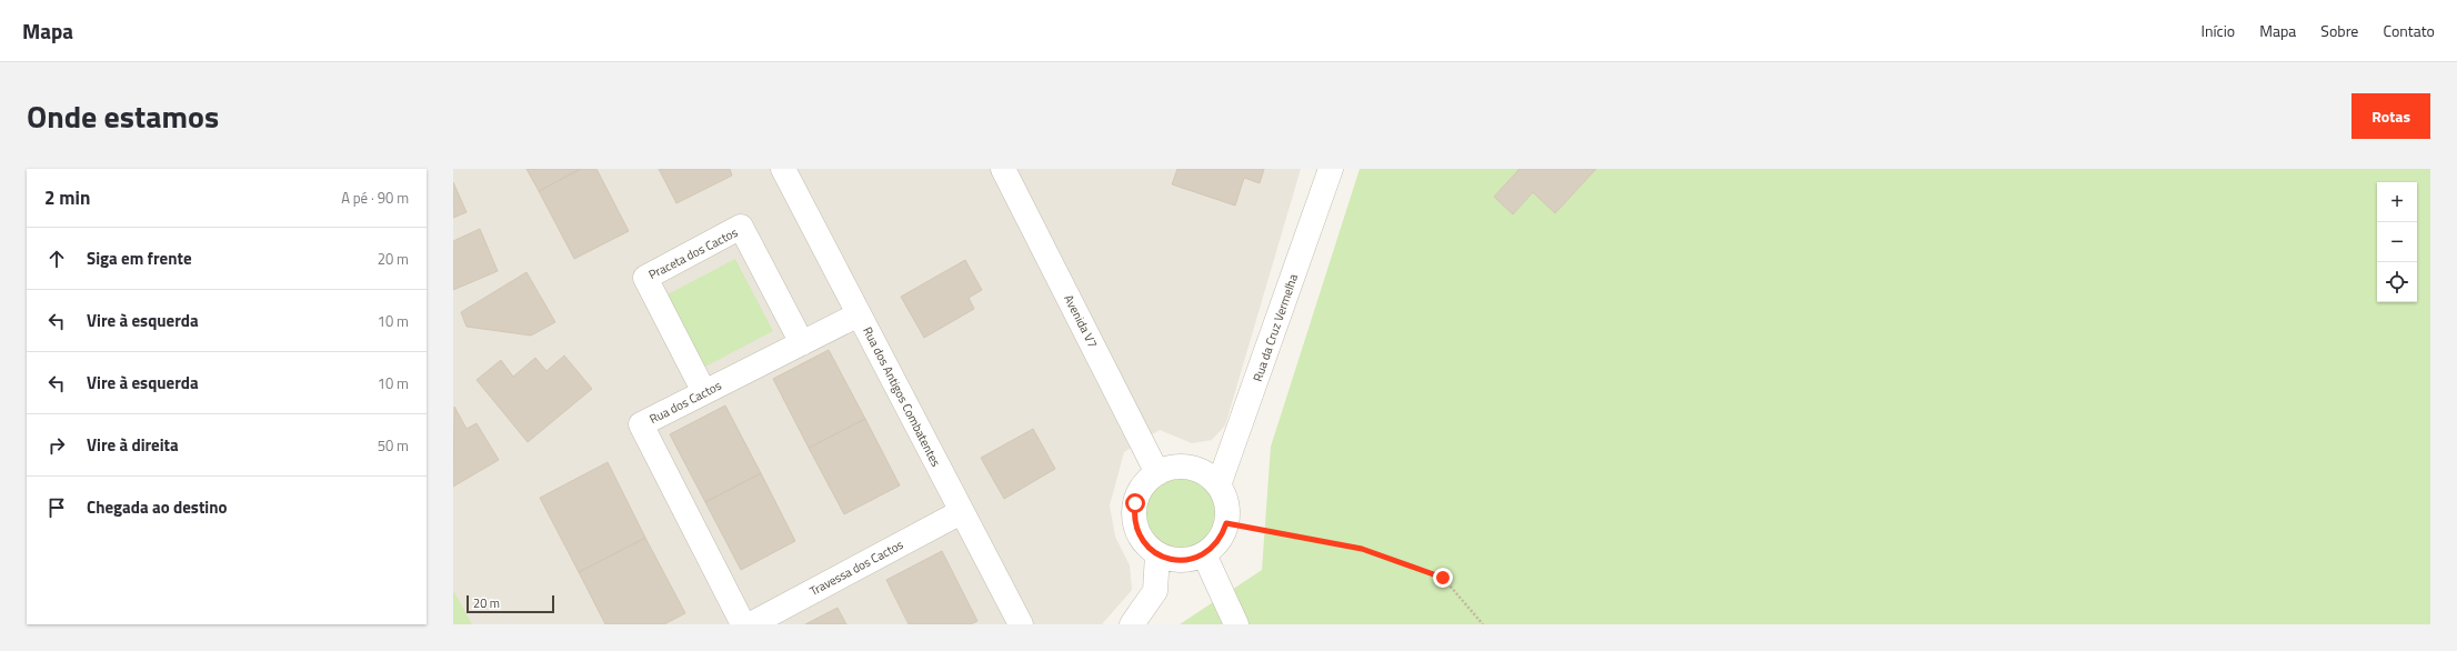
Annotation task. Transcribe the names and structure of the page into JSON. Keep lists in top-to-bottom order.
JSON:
{
  "streets": {
    "street": [
      "Praceta dos Cactos",
      "Avenida V7",
      "Rua da Cruz Vermelha",
      "Rua dos Antigos Combatentes",
      "Rua dos Cactos",
      "Travessa dos Cactos"
    ]
  },
  "crossings": [
    ["Praceta dos Cactos", "Rua dos Cactos"],
    ["Avenida V7", "Rua da Cruz Vermelha"],
    ["Rua dos Antigos Combatentes", "Rua dos Cactos"],
    ["Rua dos Antigos Combatentes", "Travessa dos Cactos"]
  ],
  "scale_bar": "20 m",
  "page": {
    "header": "Mapa",
    "nav": [
      "Início",
      "Mapa",
      "Sobre",
      "Contato"
    ],
    "title": "Onde estamos",
    "buttons": "Rotas",
    "heading": ["2 min", "A pé · 90 m"],
    "map_buttons": ["+", "−"],
    "list": [
      ["Siga em frente", "20 m"],
      ["Vire à esquerda", "10 m"],
      ["Vire à esquerda", "10 m"],
      ["Vire à direita", "50 m"],
      "Chegada ao destino"
    ],
    "scale": "20 m"
  }
}
